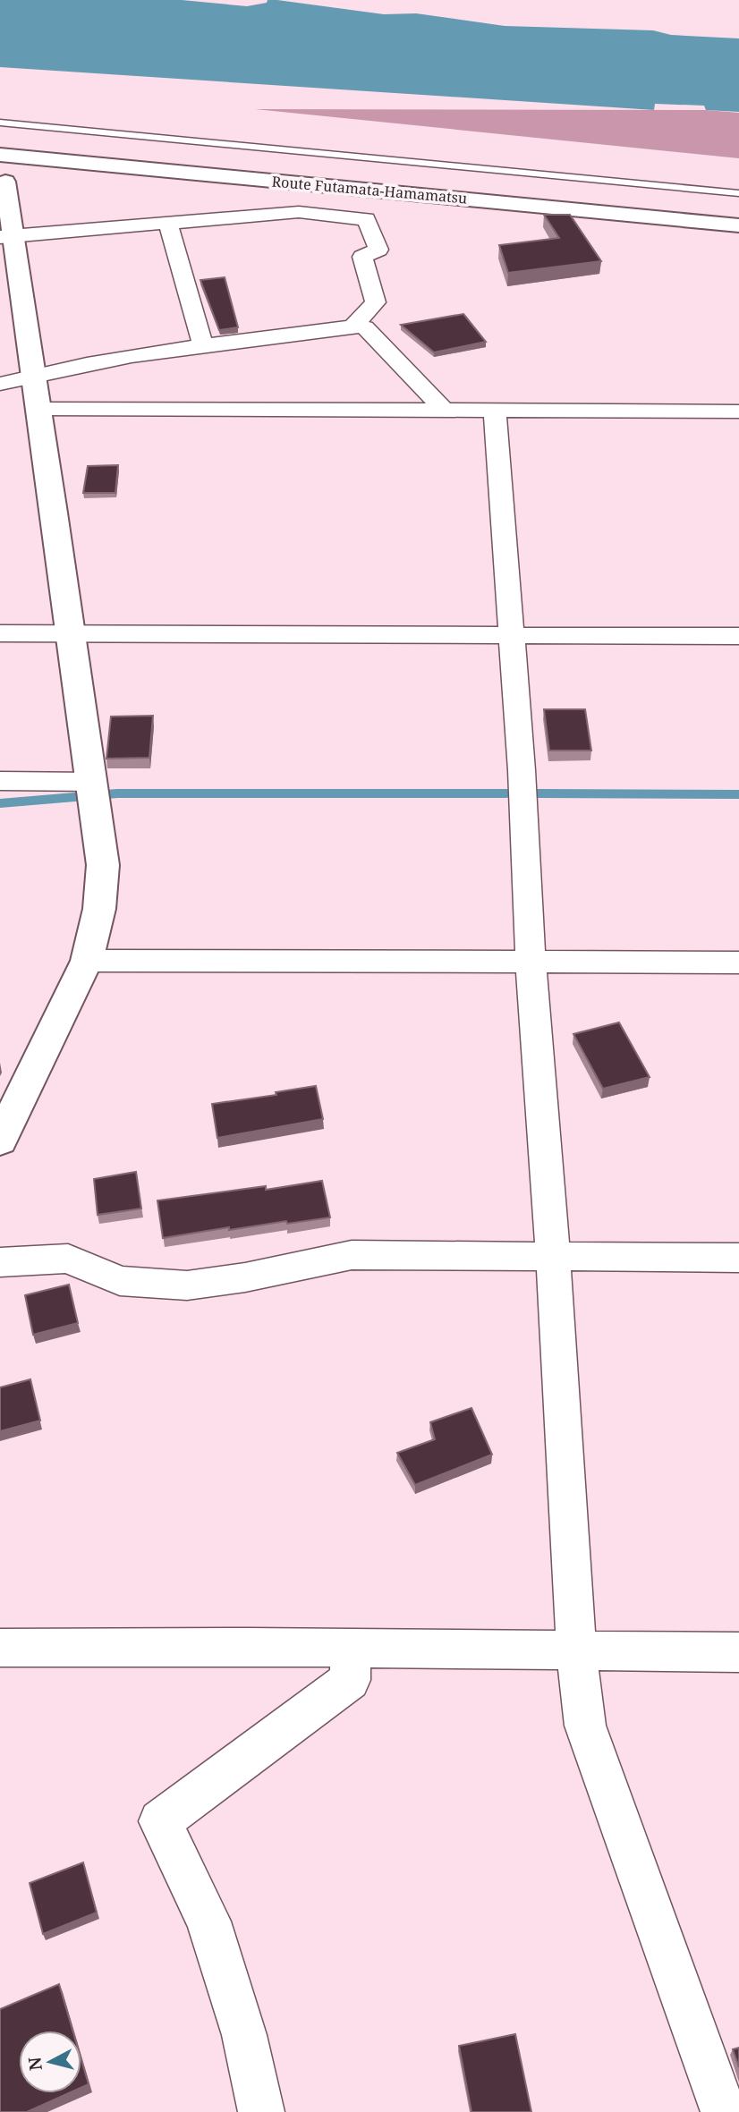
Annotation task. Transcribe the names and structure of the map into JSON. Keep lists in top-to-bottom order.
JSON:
{
  "streets": {
    "street": ["Route Futamata-Hamamatsu"]
  },
  "north": "left"
}
